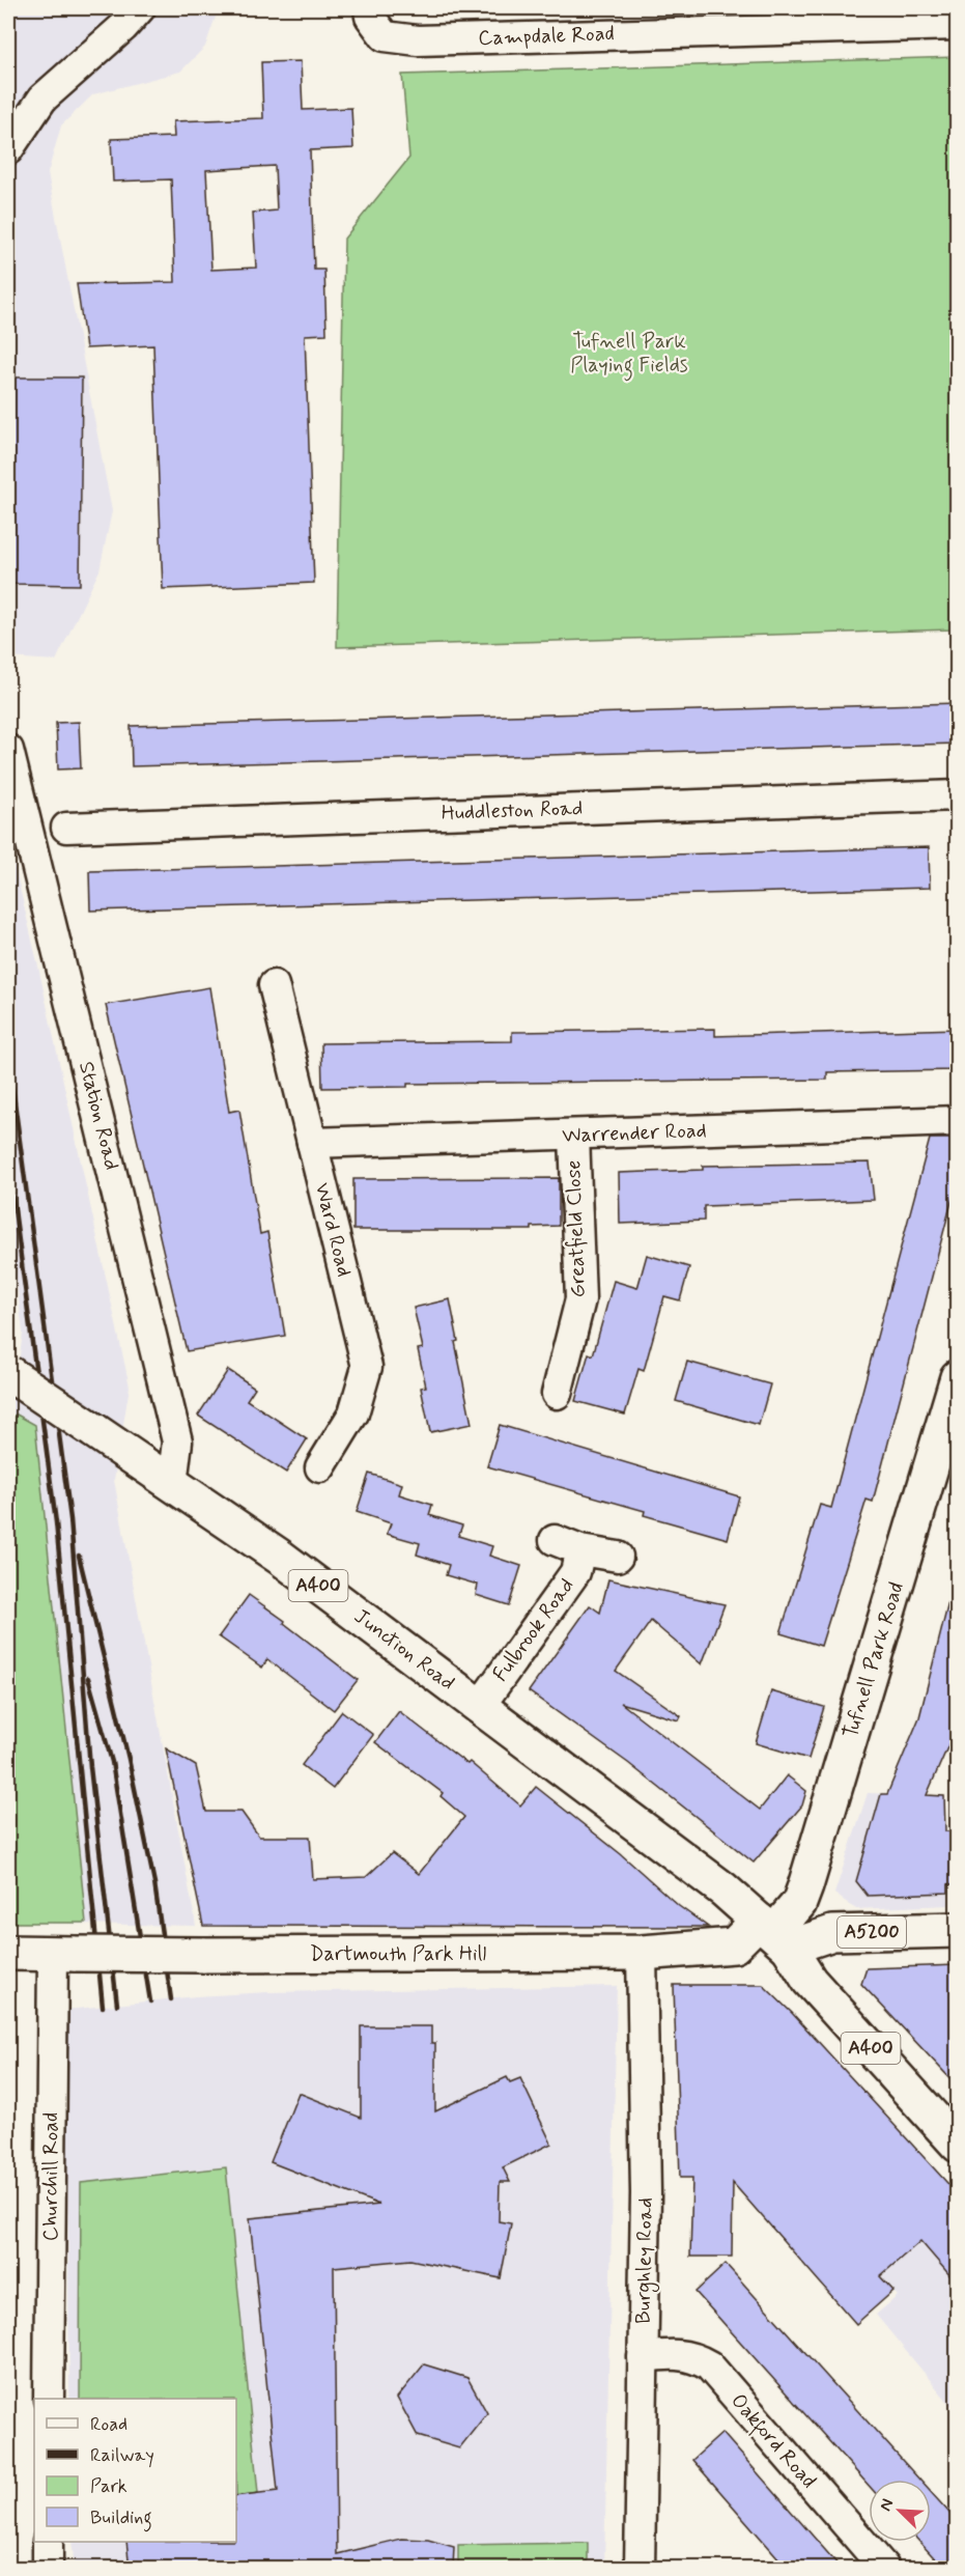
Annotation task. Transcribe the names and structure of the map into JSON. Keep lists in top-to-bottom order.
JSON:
{
  "streets": {
    "main road": [
      "A400",
      "Junction Road",
      "Tufnell Park Road",
      "A5200",
      "Dartmouth Park Hill"
    ],
    "street": [
      "Campdale Road",
      "Huddleston Road",
      "Station Road",
      "Warrender Road",
      "Greatfield Close",
      "Ward Road",
      "Fulbrook Road",
      "Churchill Road",
      "Burghley Road",
      "Oakford Road"
    ]
  },
  "crossings": [
    ["Station Road", "Junction Road"],
    ["Warrender Road", "Greatfield Close"],
    ["Warrender Road", "Ward Road"],
    ["A400", "Junction Road"],
    ["A400", "Tufnell Park Road"],
    ["A400", "A5200"],
    ["A400", "Dartmouth Park Hill"],
    ["Fulbrook Road", "Junction Road"],
    ["Junction Road", "Tufnell Park Road"],
    ["Junction Road", "A5200"],
    ["Junction Road", "Dartmouth Park Hill"],
    ["Tufnell Park Road", "A5200"],
    ["Tufnell Park Road", "Dartmouth Park Hill"],
    ["A5200", "Dartmouth Park Hill"],
    ["Dartmouth Park Hill", "Churchill Road"],
    ["Dartmouth Park Hill", "Burghley Road"],
    ["Burghley Road", "Oakford Road"]
  ],
  "parks": ["Tufnell Park Playing Fields"],
  "legend": [
    "Road",
    "Railway",
    "Park",
    "Building"
  ],
  "north": "top left"
}
